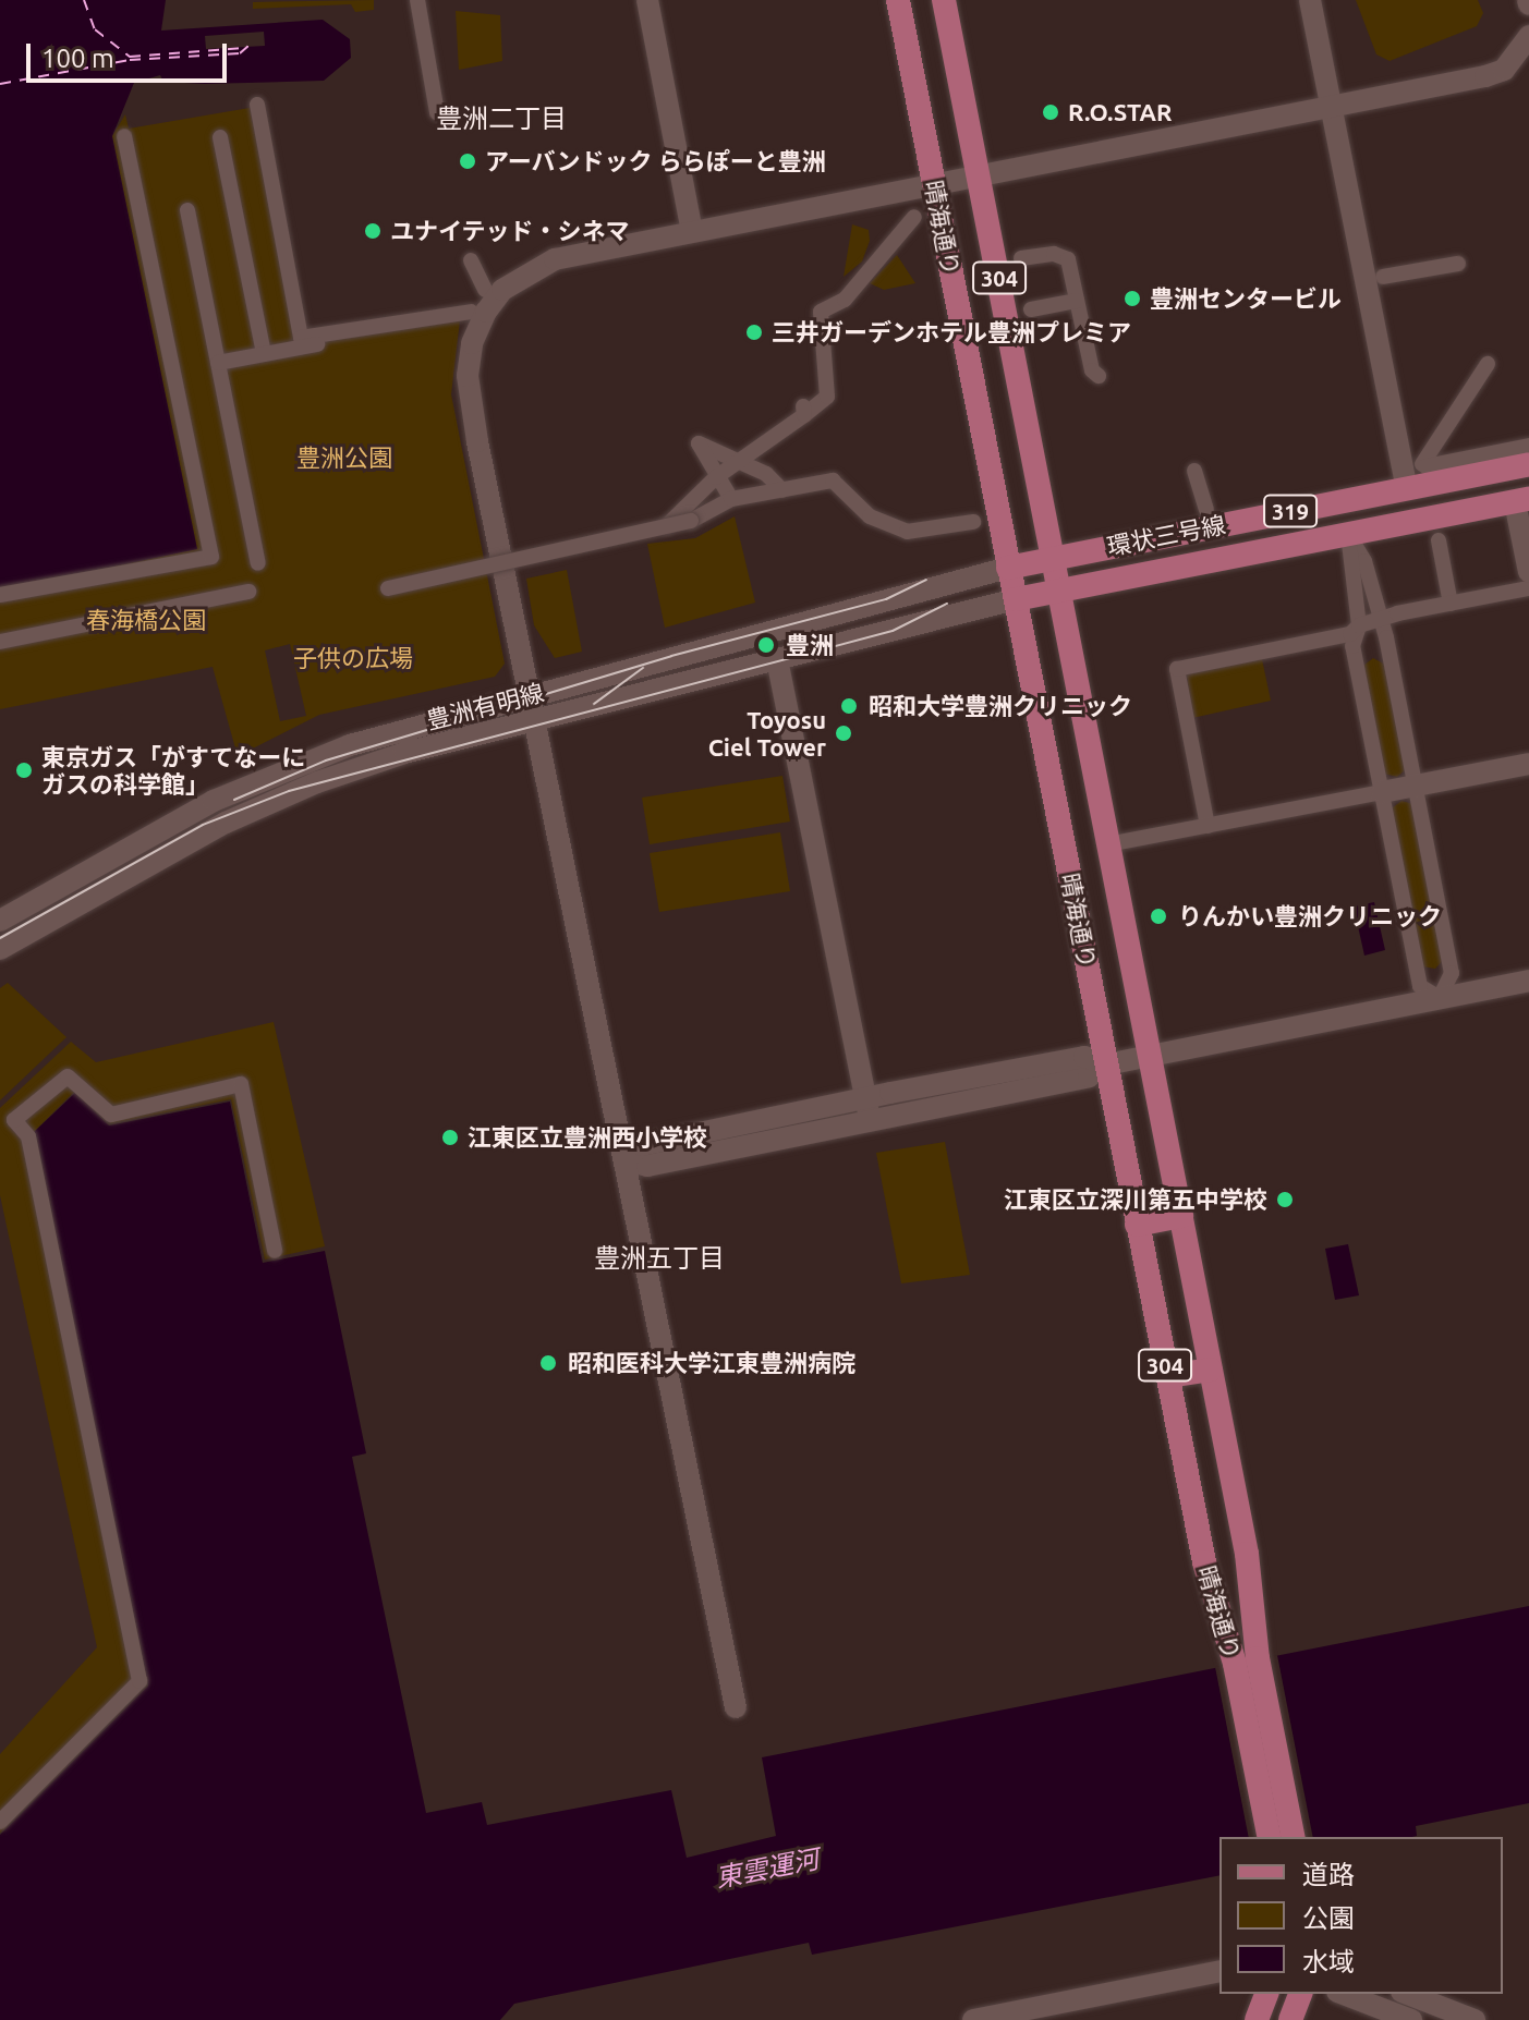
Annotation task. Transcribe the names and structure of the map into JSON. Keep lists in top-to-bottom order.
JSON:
{
  "streets": {
    "main road": [
      "晴海通り",
      "304",
      "319",
      "環状三号線"
    ],
    "street": ["豊洲有明線"]
  },
  "crossings": [
    ["晴海通り", "環状三号線"],
    ["晴海通り", "豊洲有明線"],
    ["環状三号線", "豊洲有明線"]
  ],
  "districts": ["豊洲二丁目", "豊洲五丁目"],
  "water": ["東雲運河"],
  "parks": ["豊洲公園", "春海橋公園", "子供の広場"],
  "places": [
    "R.O.STAR",
    "アーバンドック ららぽーと豊洲",
    "ユナイテッド・シネマ",
    "豊洲センタービル",
    "三井ガーデンホテル豊洲プレミア",
    "豊洲",
    "昭和大学豊洲クリニック",
    "Toyosu Ciel Tower",
    "東京ガス「がすてなーに ガスの科学館」",
    "りんかい豊洲クリニック",
    "江東区立豊洲西小学校",
    "江東区立深川第五中学校",
    "昭和医科大学江東豊洲病院"
  ],
  "legend": ["道路", "公園", "水域"],
  "scale_bar": "100 m"
}
